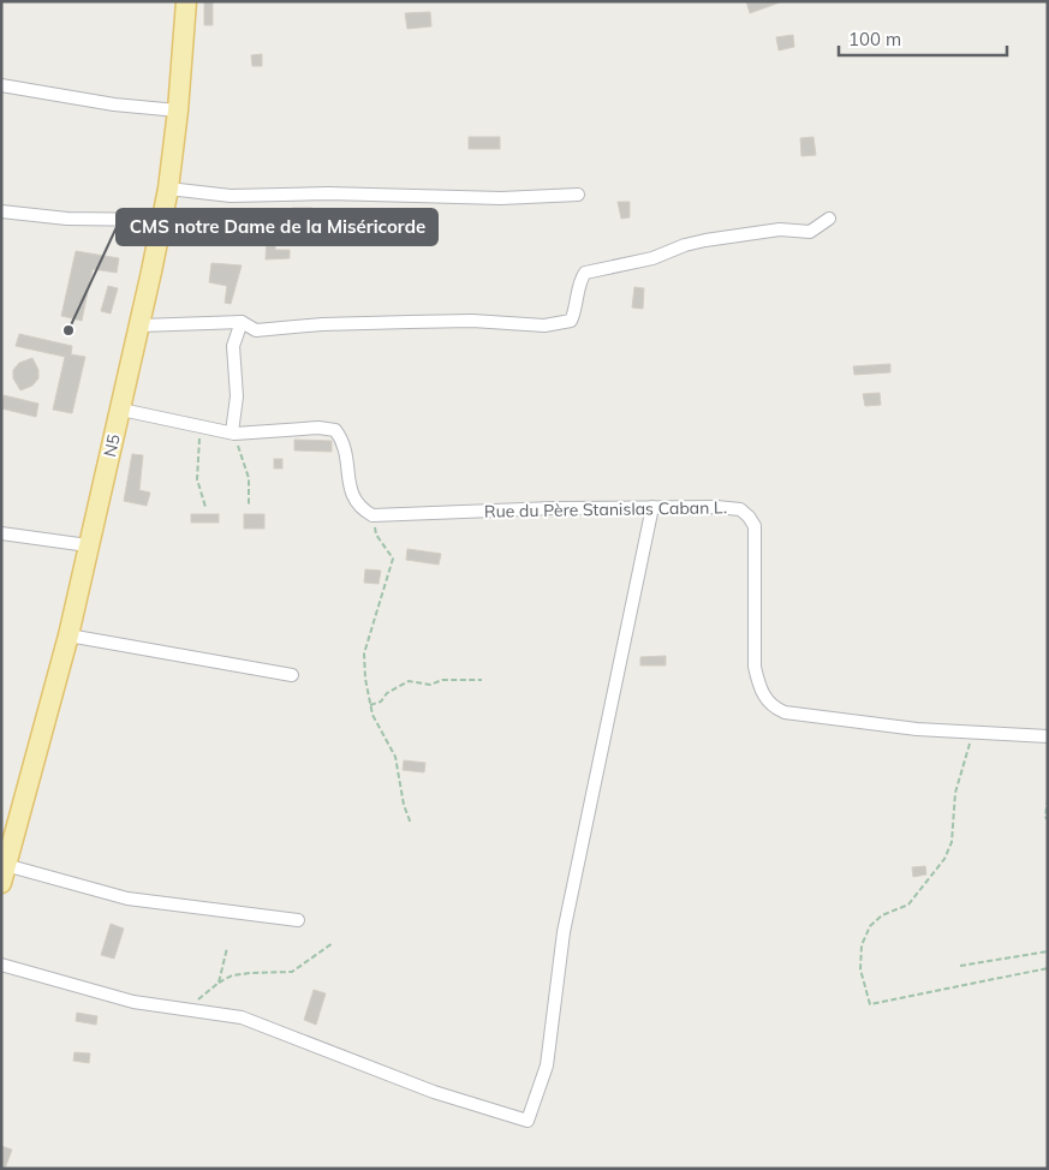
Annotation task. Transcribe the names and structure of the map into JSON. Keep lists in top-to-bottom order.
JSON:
{
  "streets": {
    "main road": ["N5"],
    "street": ["Rue du Père Stanislas Caban L."]
  },
  "places": ["CMS notre Dame de la Miséricorde"],
  "scale_bar": "100 m"
}
